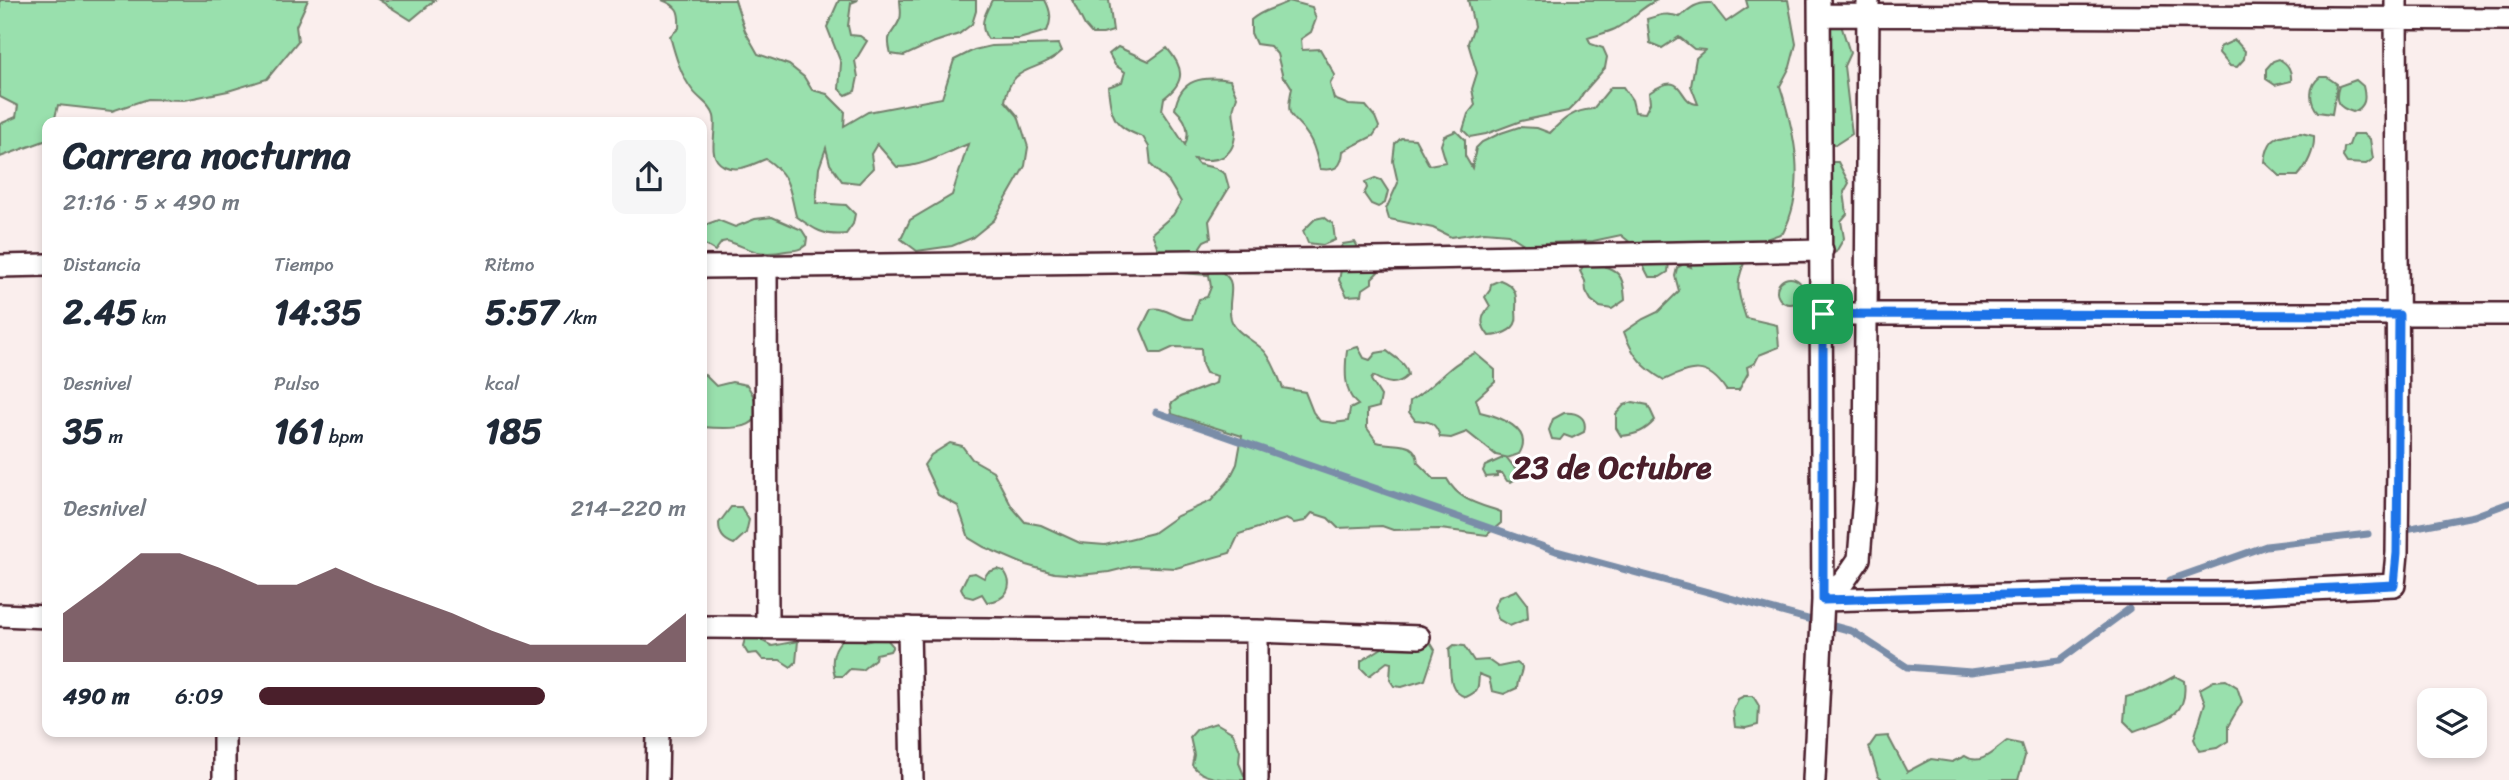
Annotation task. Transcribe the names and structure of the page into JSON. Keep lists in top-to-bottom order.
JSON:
{
  "districts": ["23 de Octubre"],
  "page": {
    "heading": ["Carrera nocturna", "21:16 · 5 × 490 m"],
    "stats": [
      ["Distancia", "2.45 km"],
      ["Tiempo", "14:35"],
      ["Ritmo", "5:57 /km"],
      ["Desnivel", "35 m"],
      ["Pulso", "161 bpm"],
      ["kcal", "185"]
    ],
    "chart": ["Desnivel", "214–220 m"],
    "list": [
      {
        "name": "490 m",
        "note": "6:09"
      }
    ]
  }
}
